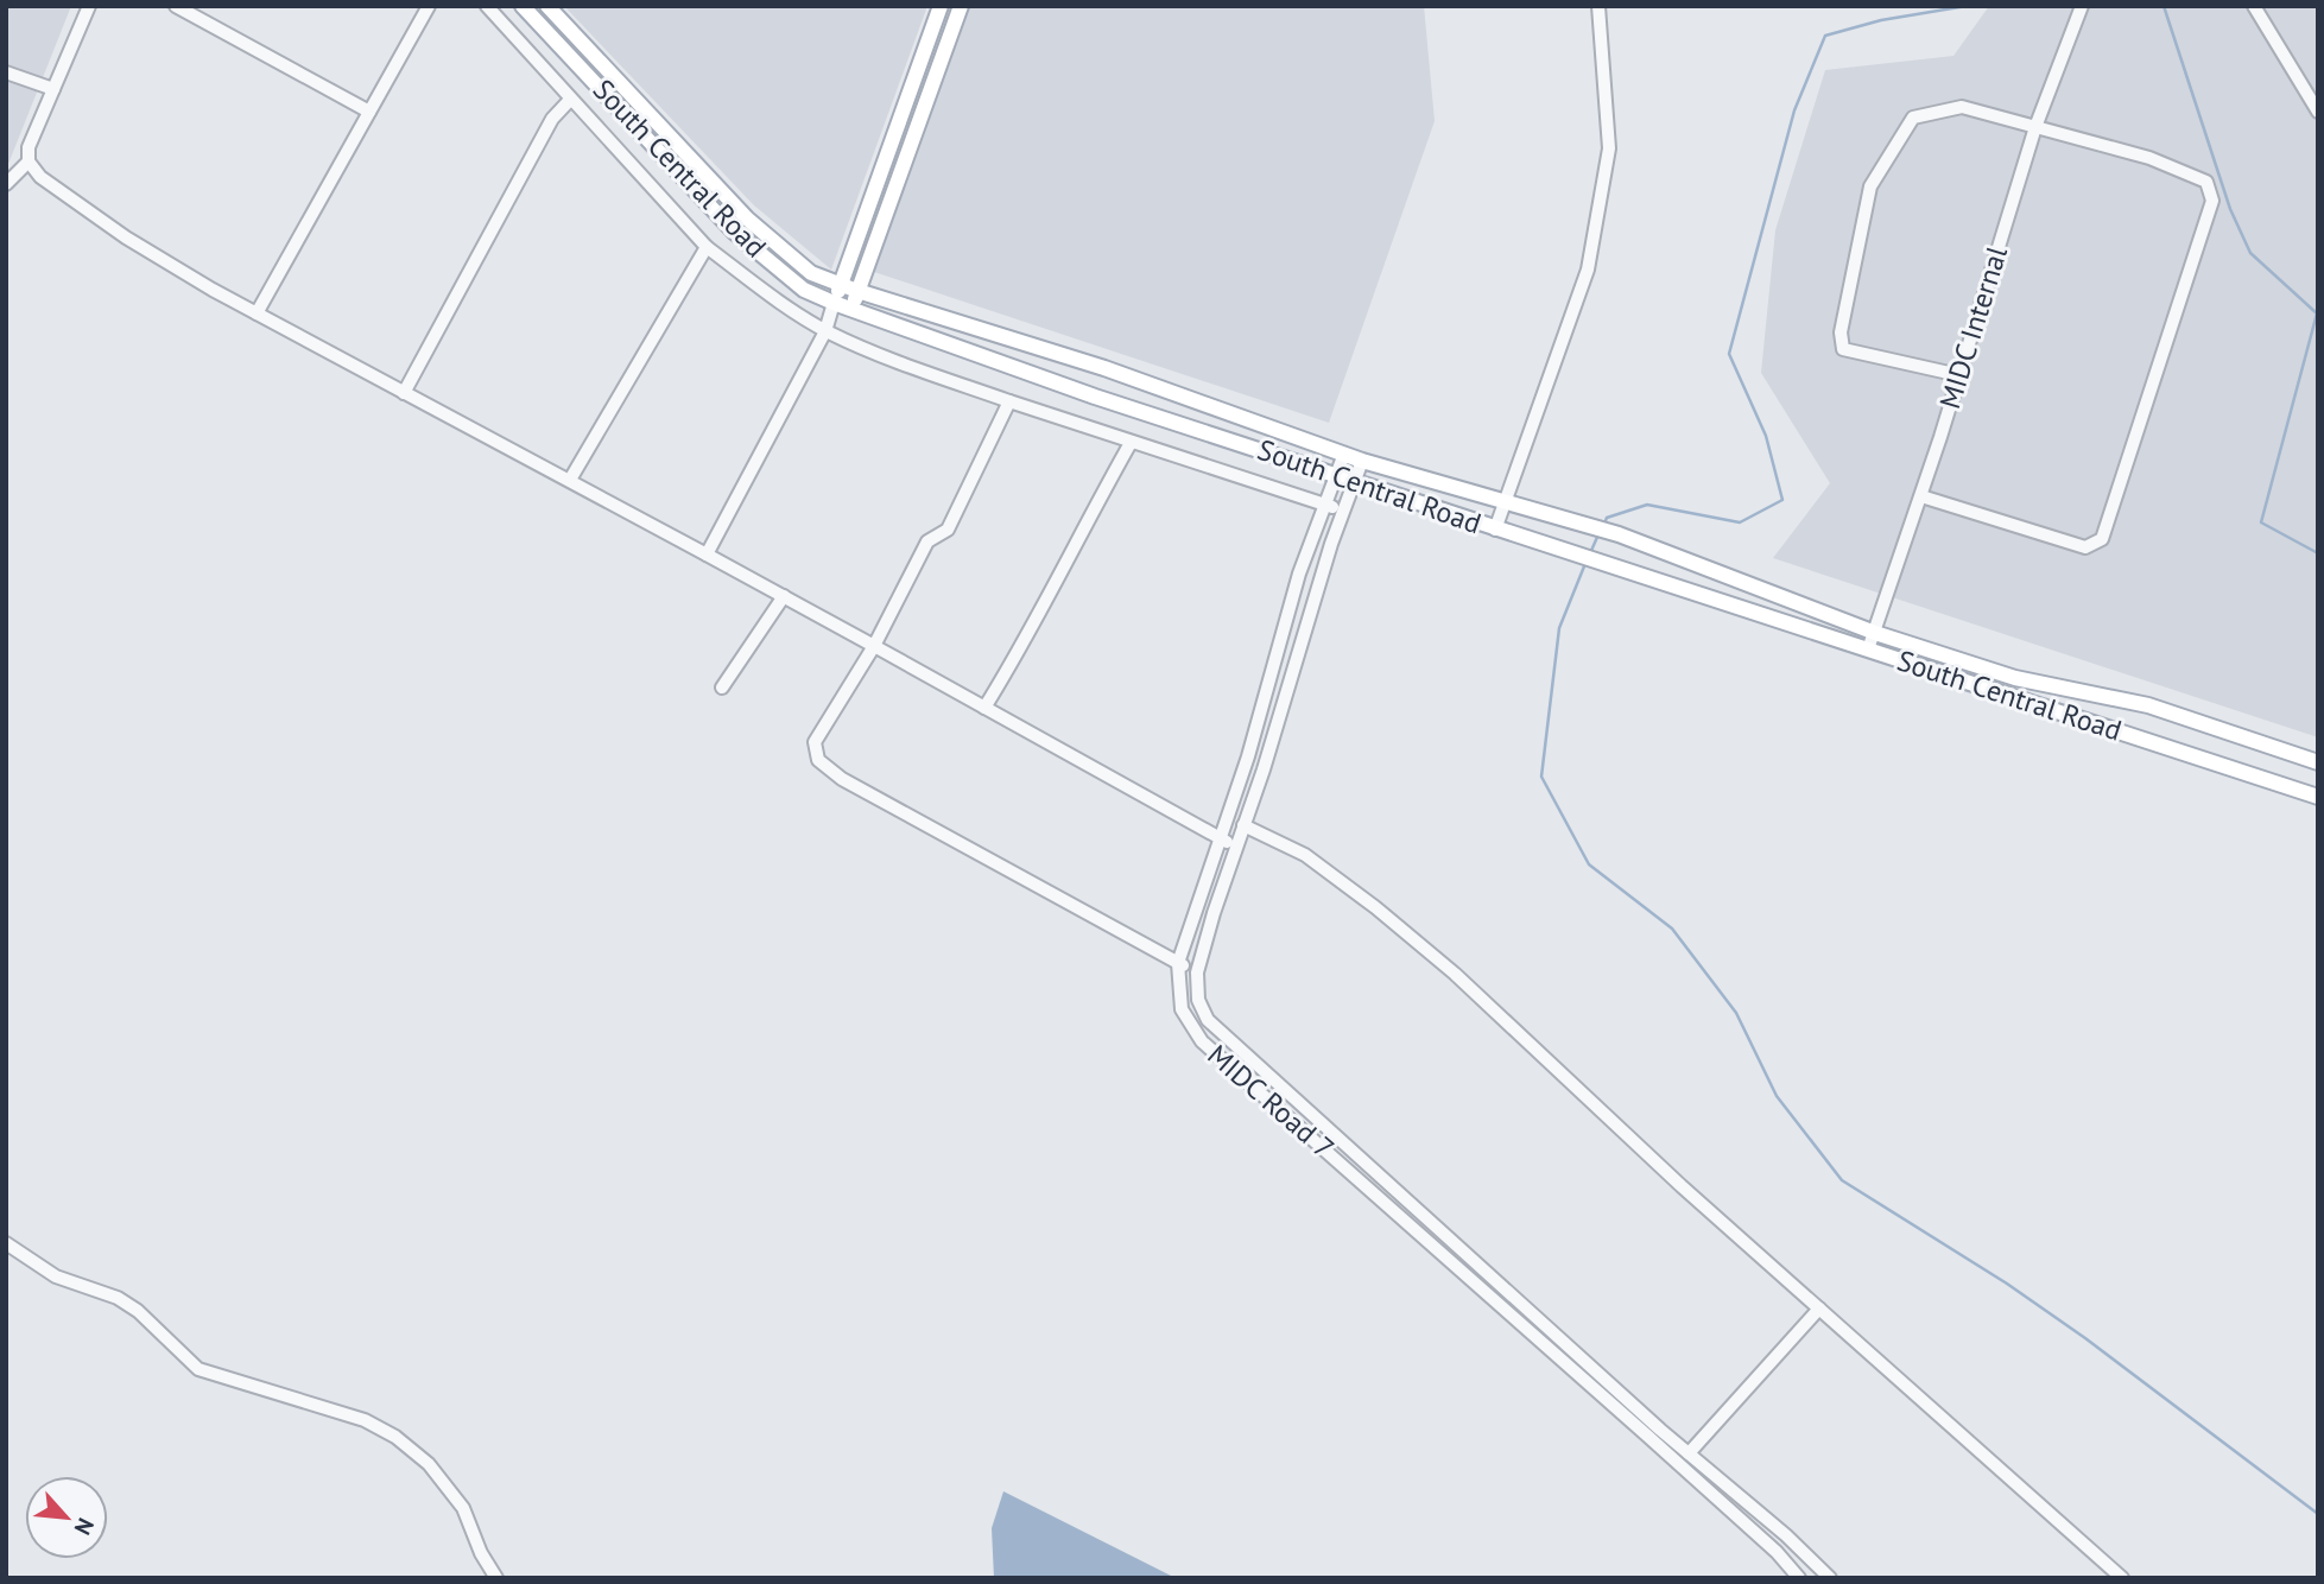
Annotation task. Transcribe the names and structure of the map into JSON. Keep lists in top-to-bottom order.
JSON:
{
  "streets": {
    "main road": ["South Central Road"],
    "street": ["MIDC Internal", "MIDC Road 7"]
  },
  "crossings": [
    ["South Central Road", "MIDC Internal"],
    ["South Central Road", "MIDC Road 7"]
  ],
  "north": "bottom right"
}
